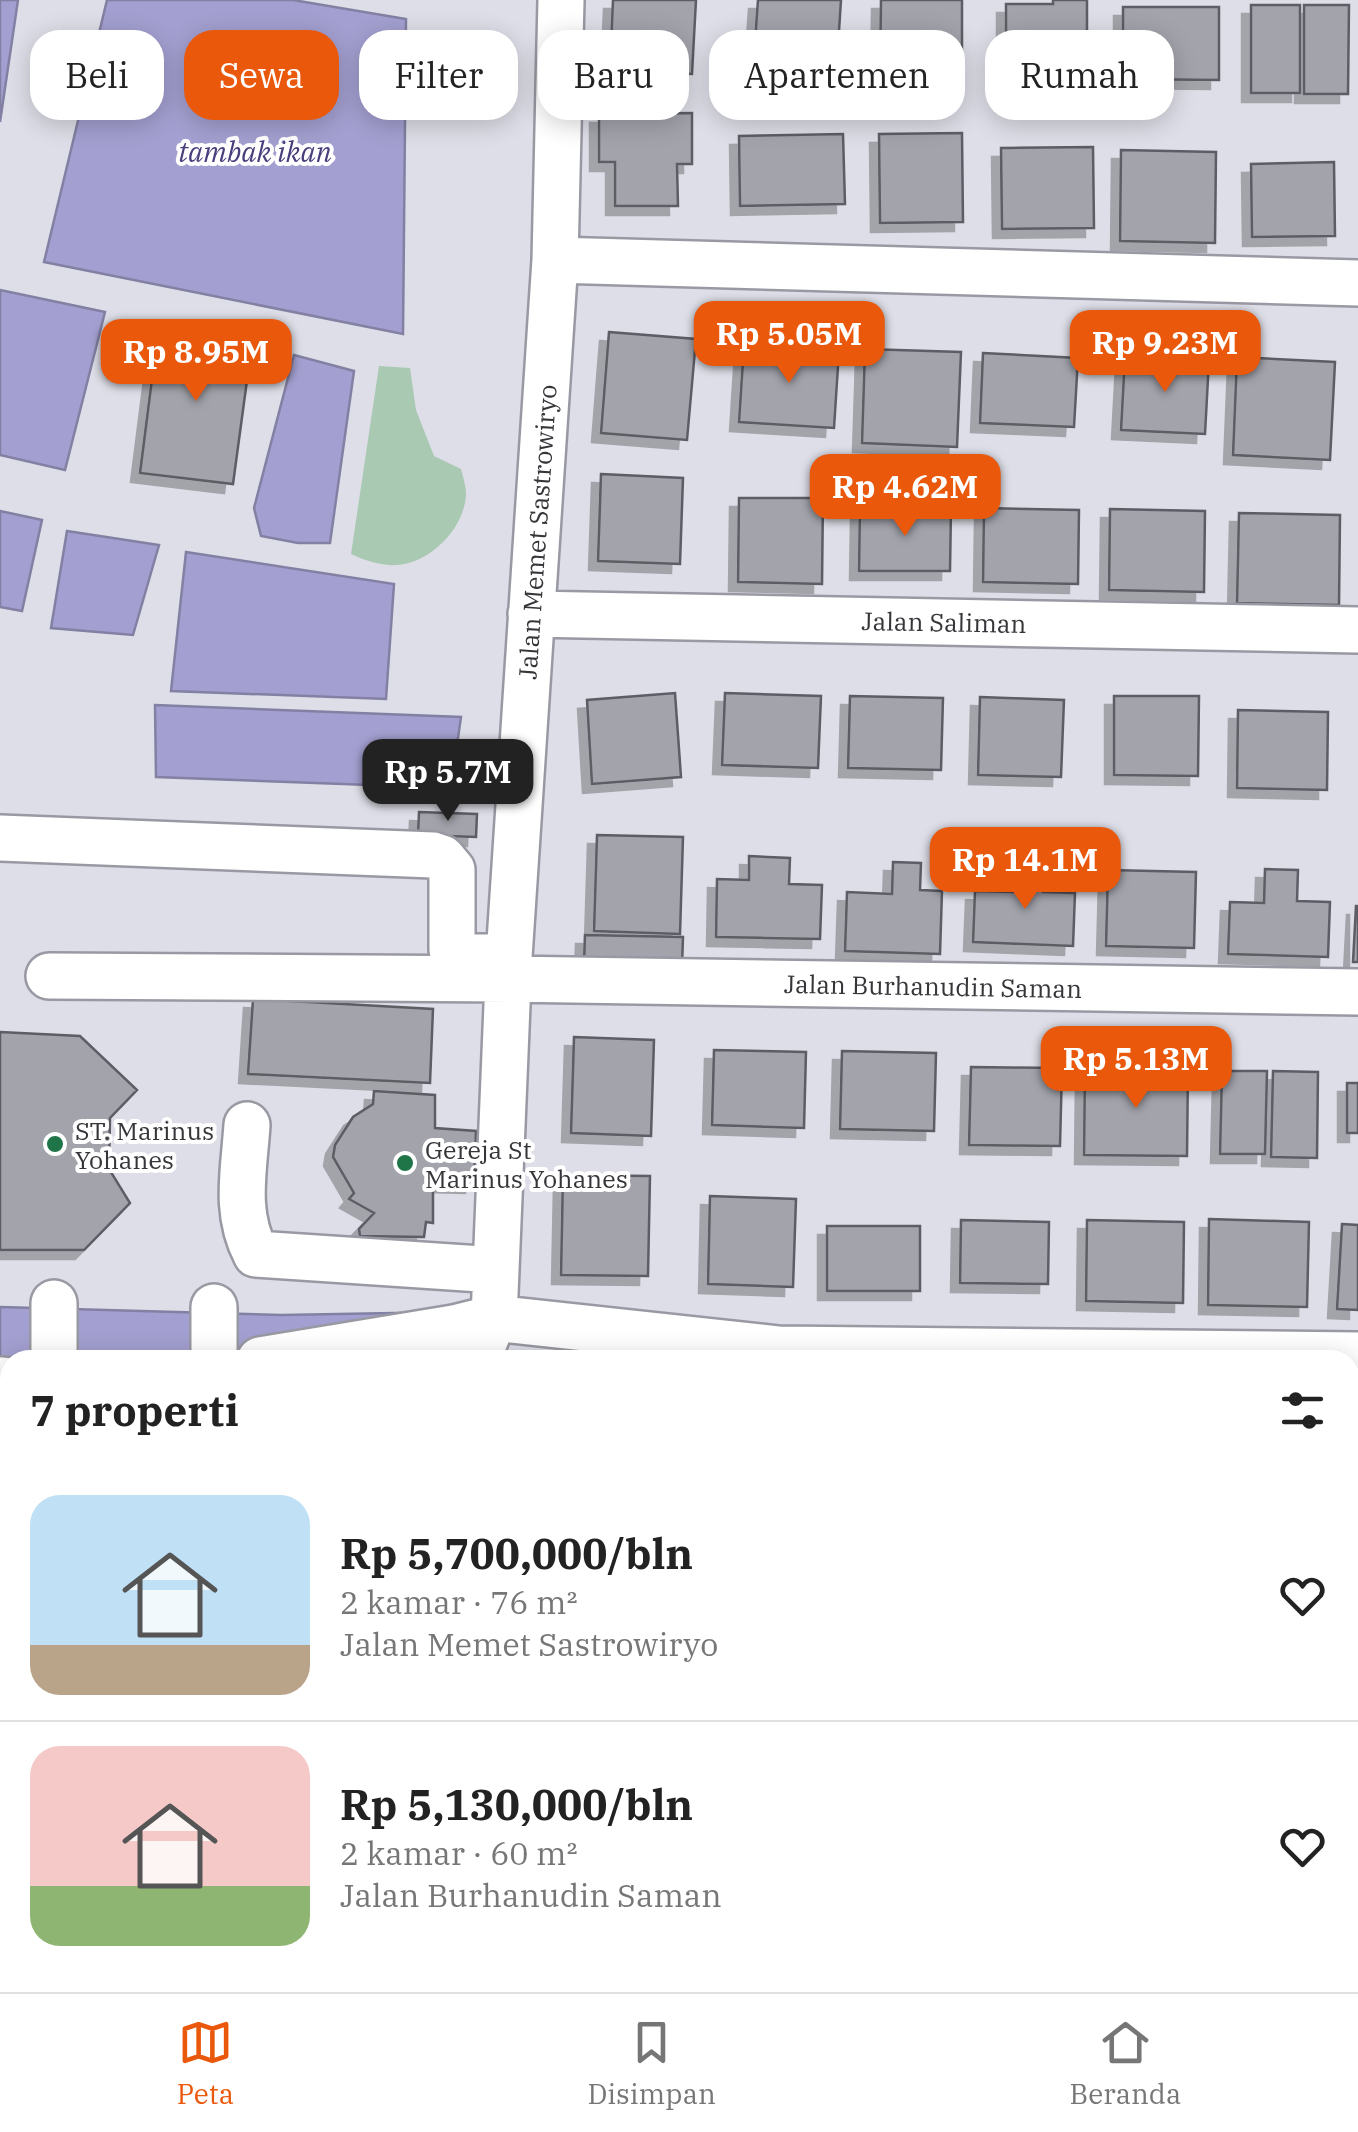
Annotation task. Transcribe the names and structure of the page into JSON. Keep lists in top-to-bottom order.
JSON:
{
  "streets": {
    "street": ["Jalan Memet Sastrowiryo", "Jalan Saliman", "Jalan Burhanudin Saman"]
  },
  "crossings": [
    ["Jalan Memet Sastrowiryo", "Jalan Saliman"],
    ["Jalan Memet Sastrowiryo", "Jalan Burhanudin Saman"]
  ],
  "water": ["tambak ikan"],
  "places": ["ST. Marinus Yohanes", "Gereja St Marinus Yohanes"],
  "page": {
    "chip": [
      "Beli",
      "Sewa",
      "Filter",
      "Baru",
      "Apartemen",
      "Rumah"
    ],
    "price": [
      "Rp 5.05M",
      "Rp 9.23M",
      "Rp 8.95M",
      "Rp 4.62M",
      "Rp 5.7M",
      "Rp 14.1M",
      "Rp 5.13M"
    ],
    "heading": "7 properti",
    "list": [
      {
        "name": "Rp 5,700,000/bln",
        "note": "2 kamar · 76 m² · Jalan Memet Sastrowiryo"
      },
      {
        "name": "Rp 5,130,000/bln",
        "note": "2 kamar · 60 m² · Jalan Burhanudin Saman"
      }
    ],
    "tabs": ["Peta", "Disimpan", "Beranda"]
  }
}
